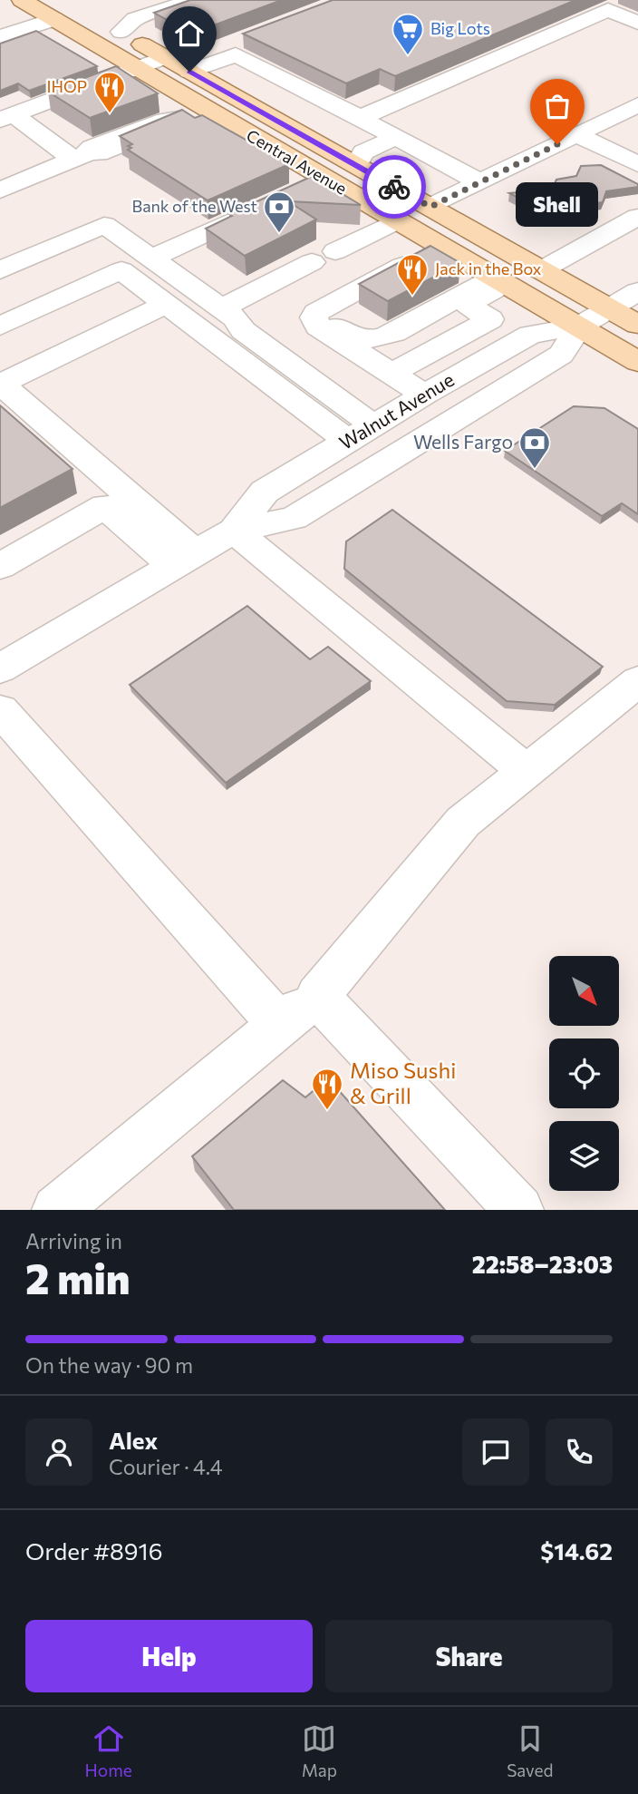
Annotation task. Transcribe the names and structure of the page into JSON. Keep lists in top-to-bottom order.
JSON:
{
  "streets": {
    "main road": ["Central Avenue"],
    "street": ["Walnut Avenue"]
  },
  "crossings": [
    ["Central Avenue", "Walnut Avenue"]
  ],
  "places": {
    "supermarket": ["Big Lots"],
    "restaurant": ["IHOP", "Jack in the Box", "Miso Sushi & Grill"],
    "other": ["Shell"],
    "bank": ["Bank of the West", "Wells Fargo"]
  },
  "north": "bottom right",
  "page": {
    "bubble": "Shell",
    "heading": ["2 min", "Arriving in", "22:58–23:03"],
    "panel": [
      "Alex",
      "Courier · 4.4",
      "Order #8916",
      "$14.62"
    ],
    "bar": "On the way · 90 m",
    "buttons": ["Help", "Share"],
    "tabs": ["Home", "Map", "Saved"]
  }
}
